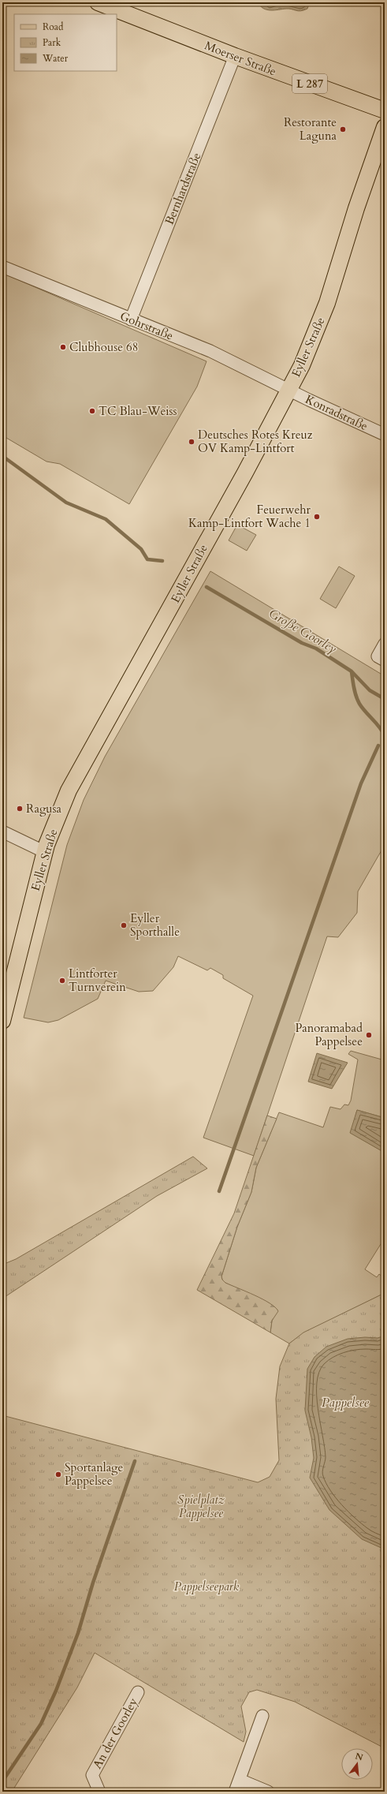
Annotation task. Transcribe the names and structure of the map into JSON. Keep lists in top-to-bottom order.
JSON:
{
  "streets": {
    "main road": ["Moerser Straße", "L 287", "Eyller Straße"],
    "street": [
      "Bernhardstraße",
      "Gohrstraße",
      "Konradstraße",
      "An der Goorley"
    ]
  },
  "crossings": [
    ["Moerser Straße", "Bernhardstraße"],
    ["Bernhardstraße", "Gohrstraße"],
    ["Gohrstraße", "Eyller Straße"],
    ["Gohrstraße", "Konradstraße"],
    ["Eyller Straße", "Konradstraße"]
  ],
  "water": ["Große Goorley", "Pappelsee"],
  "parks": ["Spielplatz Pappelsee", "Pappelseepark"],
  "places": [
    "Restorante Laguna",
    "Clubhouse 68",
    "TC Blau-Weiss",
    "Deutsches Rotes Kreuz OV Kamp-Lintfort",
    "Feuerwehr Kamp-Lintfort Wache 1",
    "Ragusa",
    "Eyller Sporthalle",
    "Lintforter Turnverein",
    "Panoramabad Pappelsee",
    "Sportanlage Pappelsee"
  ],
  "legend": ["Road", "Park", "Water"],
  "north": "top"
}
